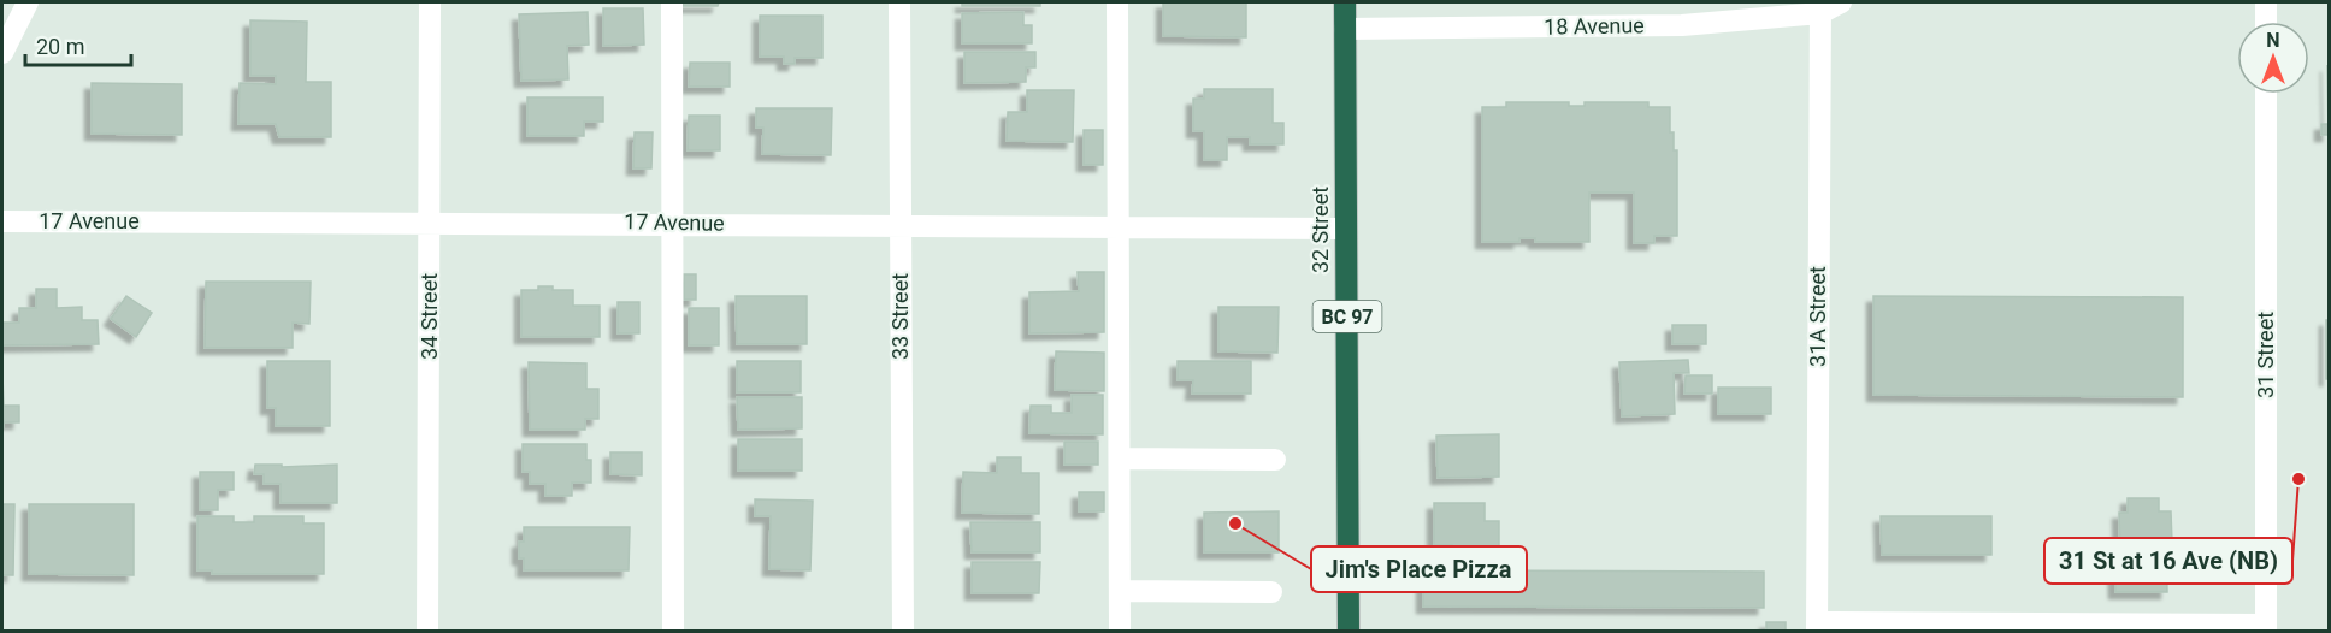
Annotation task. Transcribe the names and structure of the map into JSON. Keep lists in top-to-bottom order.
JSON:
{
  "streets": {
    "highway": ["32 Street", "BC 97"],
    "street": [
      "18 Avenue",
      "17 Avenue",
      "34 Street",
      "33 Street",
      "31A Street",
      "31 Street"
    ]
  },
  "crossings": [
    ["18 Avenue", "32 Street"],
    ["18 Avenue", "31A Street"],
    ["17 Avenue", "32 Street"],
    ["17 Avenue", "34 Street"],
    ["17 Avenue", "33 Street"]
  ],
  "places": ["31 St at 16 Ave (NB)", "Jim's Place Pizza"],
  "scale_bar": "20 m",
  "north": "top"
}
